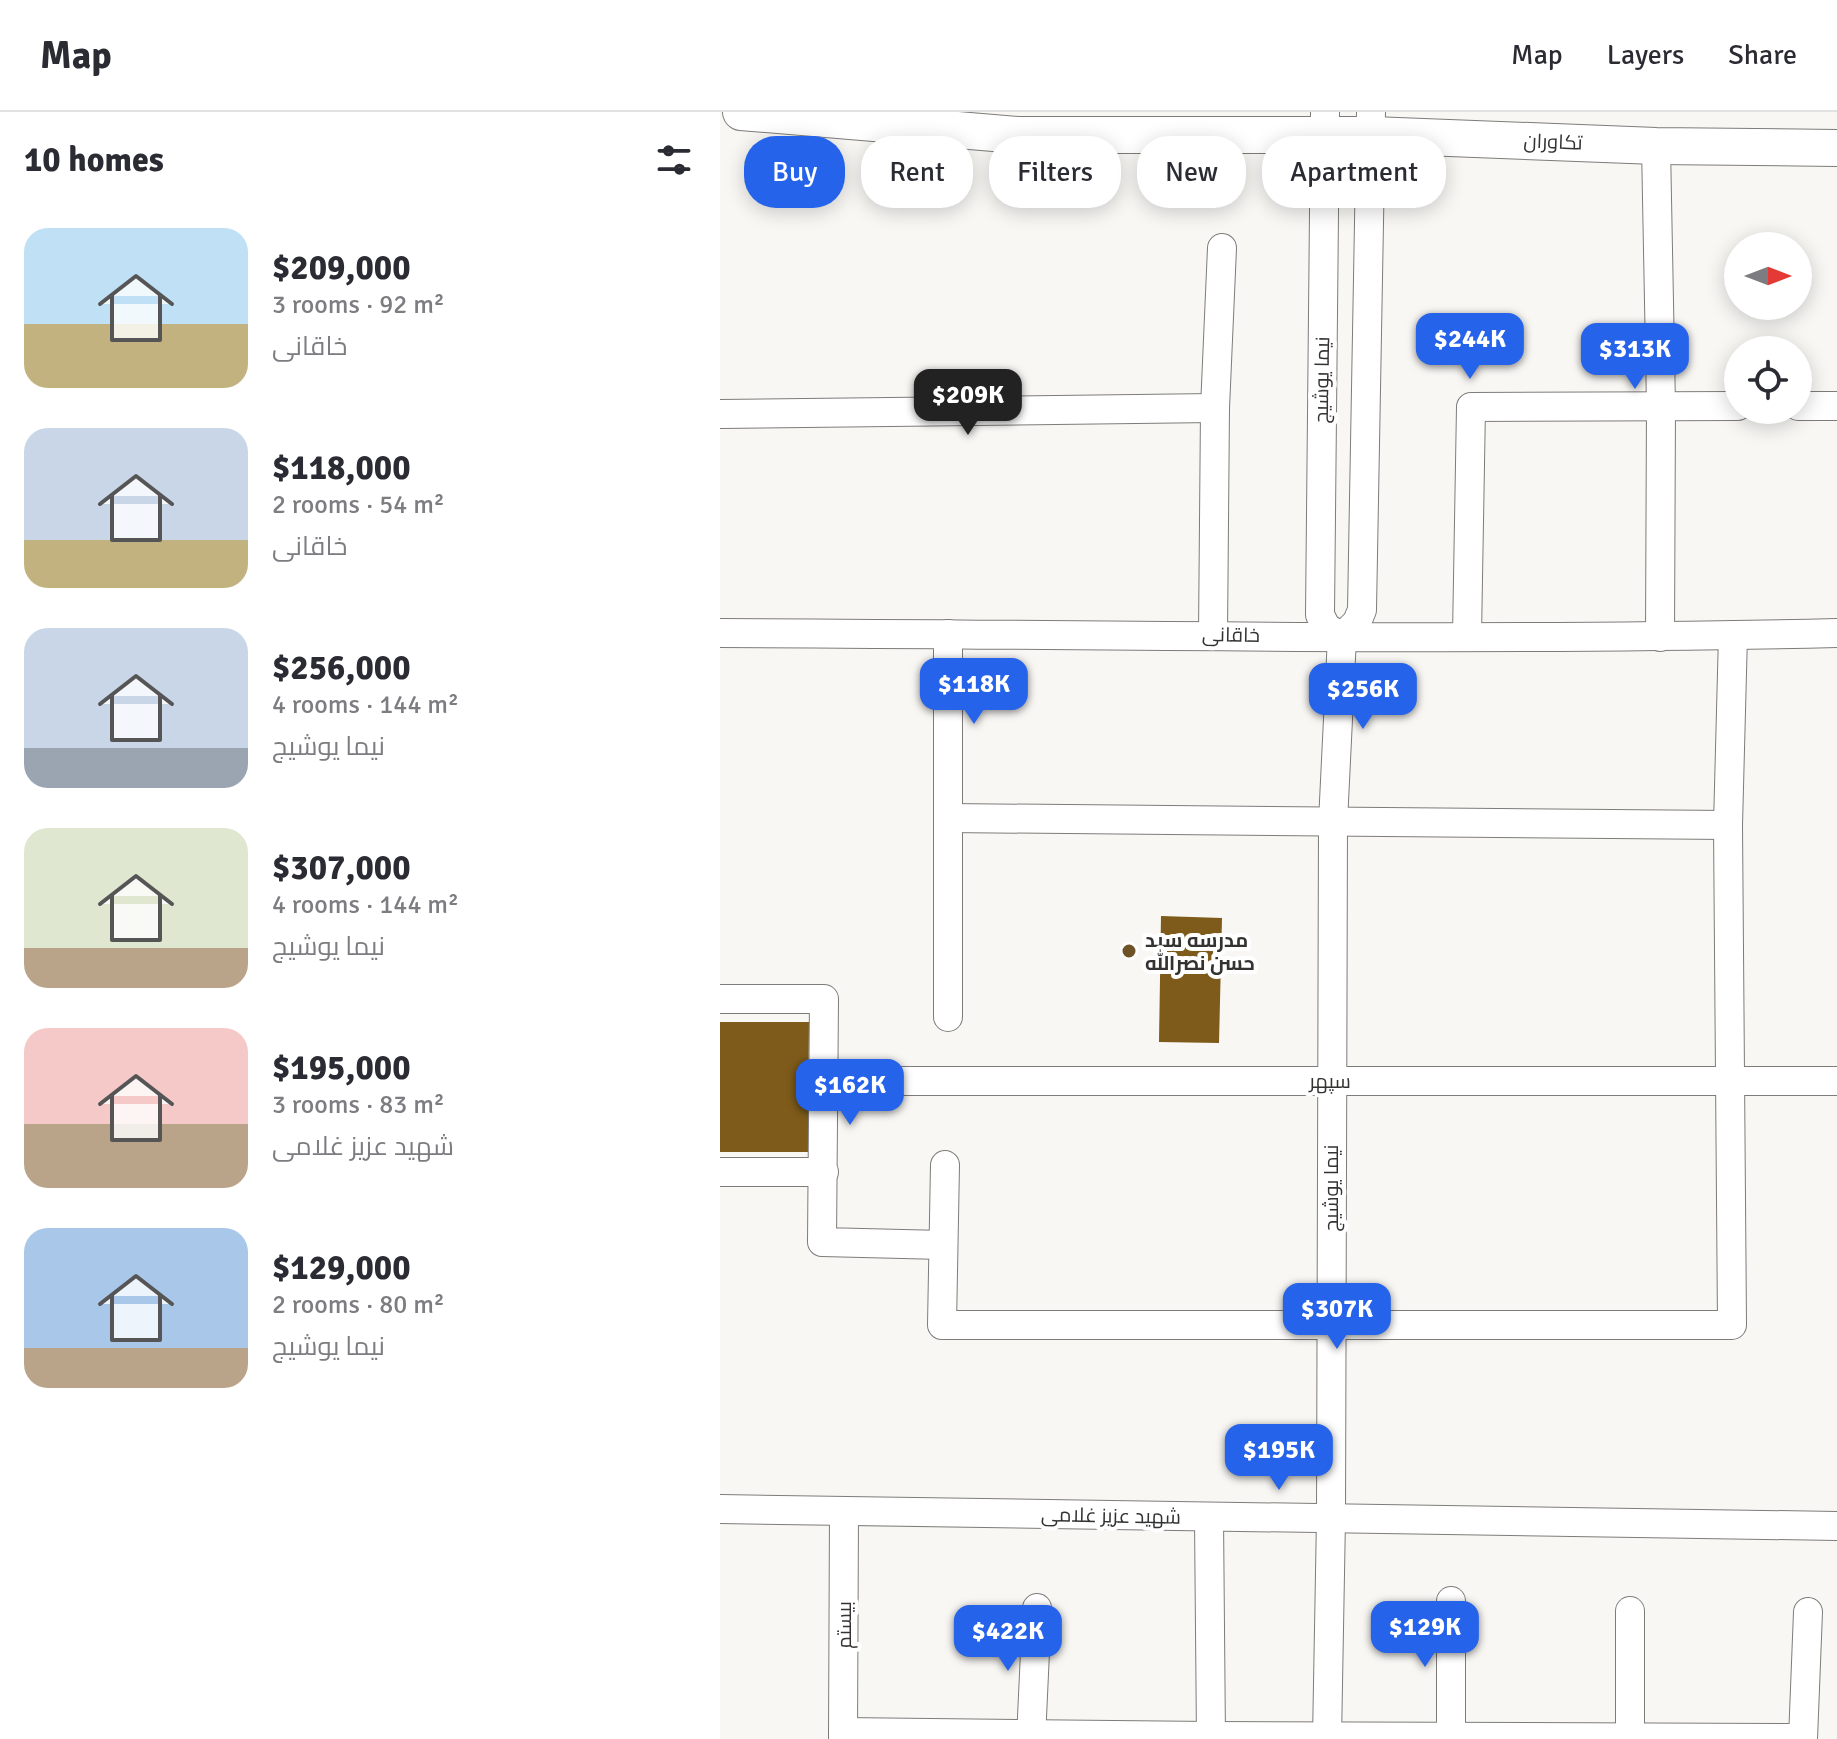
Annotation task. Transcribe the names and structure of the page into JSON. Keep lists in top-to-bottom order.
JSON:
{
  "streets": {
    "main road": ["تکاوران"],
    "street": [
      "نیما یوشیج",
      "خاقانی",
      "سپهر",
      "شهید عزیز غلامی",
      "بیستم"
    ]
  },
  "crossings": [
    ["تکاوران", "نیما یوشیج"],
    ["نیما یوشیج", "خاقانی"],
    ["نیما یوشیج", "سپهر"],
    ["نیما یوشیج", "شهید عزیز غلامی"],
    ["شهید عزیز غلامی", "بیستم"]
  ],
  "places": ["مدرسه سید حسن نصرالله"],
  "north": "right",
  "page": {
    "header": "Map",
    "nav": ["Map", "Layers", "Share"],
    "heading": "10 homes",
    "chip": [
      "Buy",
      "Rent",
      "Filters",
      "New",
      "Apartment"
    ],
    "list": [
      {
        "name": "$209,000",
        "note": "3 rooms · 92 m² · خاقانی"
      },
      {
        "name": "$118,000",
        "note": "2 rooms · 54 m² · خاقانی"
      },
      {
        "name": "$256,000",
        "note": "4 rooms · 144 m² · نیما یوشیج"
      },
      {
        "name": "$307,000",
        "note": "4 rooms · 144 m² · نیما یوشیج"
      },
      {
        "name": "$195,000",
        "note": "3 rooms · 83 m² · شهید عزیز غلامی"
      },
      {
        "name": "$129,000",
        "note": "2 rooms · 80 m² · نیما یوشیج"
      }
    ],
    "price": [
      "$244K",
      "$313K",
      "$209K",
      "$118K",
      "$256K",
      "$162K",
      "$307K",
      "$195K",
      "$129K",
      "$422K"
    ]
  }
}
